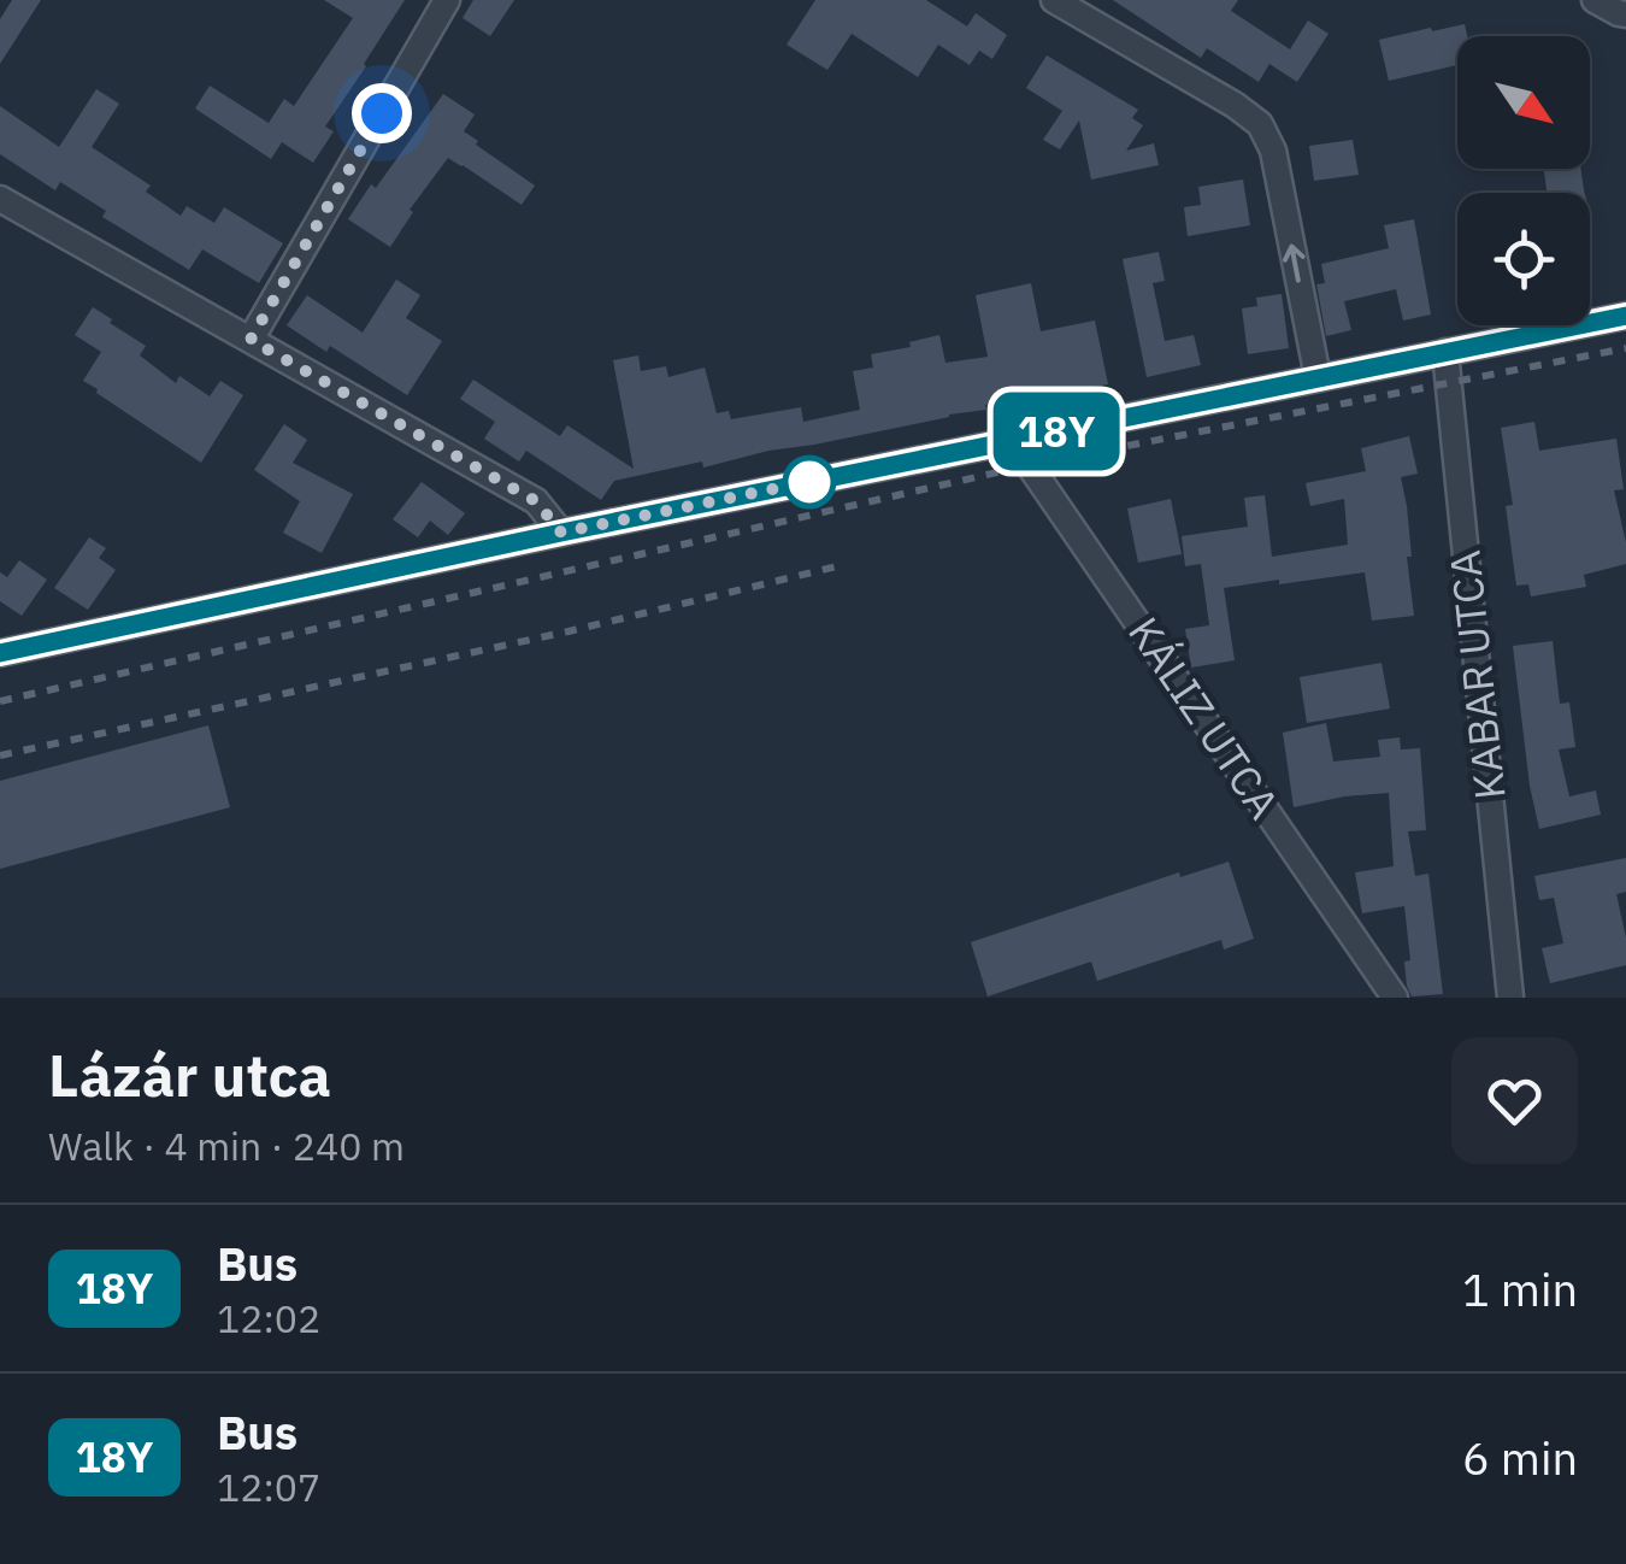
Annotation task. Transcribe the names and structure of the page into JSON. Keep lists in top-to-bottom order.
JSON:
{
  "streets": {
    "street": ["KABAR UTCA", "KÁLIZ UTCA"]
  },
  "lines": ["bus line 18Y"],
  "north": "bottom right",
  "page": {
    "on_map": "18Y",
    "heading": ["Lázár utca", "Walk · 4 min · 240 m"],
    "list": [
      {
        "mark": "18Y",
        "name": "Bus",
        "note": "12:02",
        "value": "1 min"
      },
      {
        "mark": "18Y",
        "name": "Bus",
        "note": "12:07",
        "value": "6 min"
      }
    ]
  }
}
